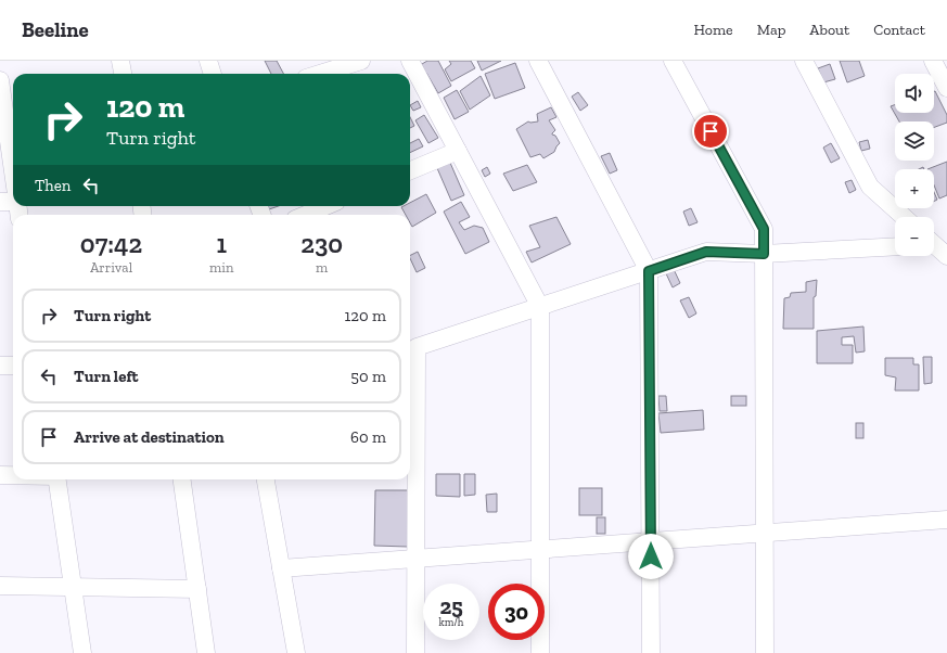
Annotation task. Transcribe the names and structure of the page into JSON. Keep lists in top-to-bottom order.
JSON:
{
  "page": {
    "header": "Beeline",
    "nav": [
      "Home",
      "Map",
      "About",
      "Contact"
    ],
    "map_buttons": ["+", "−"],
    "turn": ["120 m", "Turn right"],
    "then": "Then",
    "eta": [
      "07:42",
      "Arrival",
      "1",
      "min",
      "230",
      "m"
    ],
    "list": [
      {
        "name": "Turn right",
        "value": "120 m"
      },
      {
        "name": "Turn left",
        "value": "50 m"
      },
      {
        "name": "Arrive at destination",
        "value": "60 m"
      }
    ],
    "speed": "25 km/h",
    "limit": "30"
  }
}
